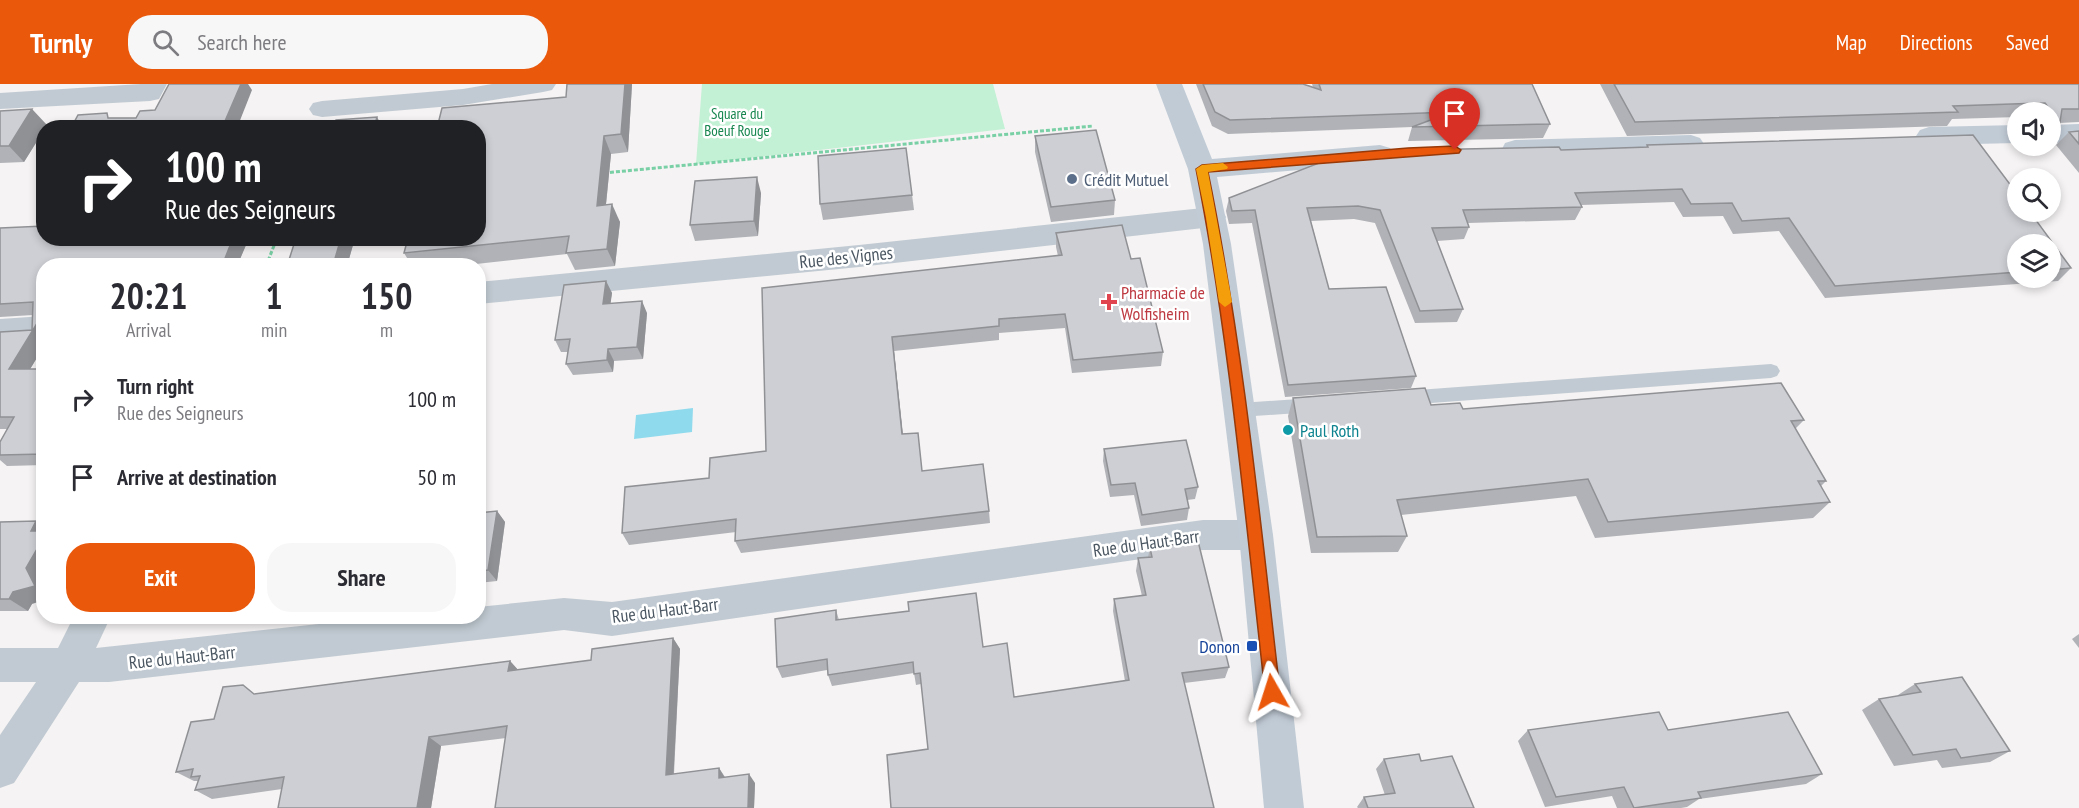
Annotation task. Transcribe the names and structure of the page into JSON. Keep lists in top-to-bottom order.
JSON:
{
  "streets": {
    "street": ["Rue des Vignes", "Rue du Haut-Barr"]
  },
  "parks": ["Square du Boeuf Rouge"],
  "places": {
    "other": ["Crédit Mutuel", "Paul Roth"],
    "health": ["Pharmacie de Wolfisheim"],
    "transit": ["Donon"]
  },
  "page": {
    "header": "Turnly",
    "search": "Search here",
    "nav": ["Map", "Directions", "Saved"],
    "turn": ["100 m", "Rue des Seigneurs"],
    "eta": [
      "20:21",
      "Arrival",
      "1",
      "min",
      "150",
      "m"
    ],
    "list": [
      {
        "name": "Turn right",
        "note": "Rue des Seigneurs",
        "value": "100 m"
      },
      {
        "name": "Arrive at destination",
        "value": "50 m"
      }
    ],
    "buttons": ["Exit", "Share"]
  }
}
